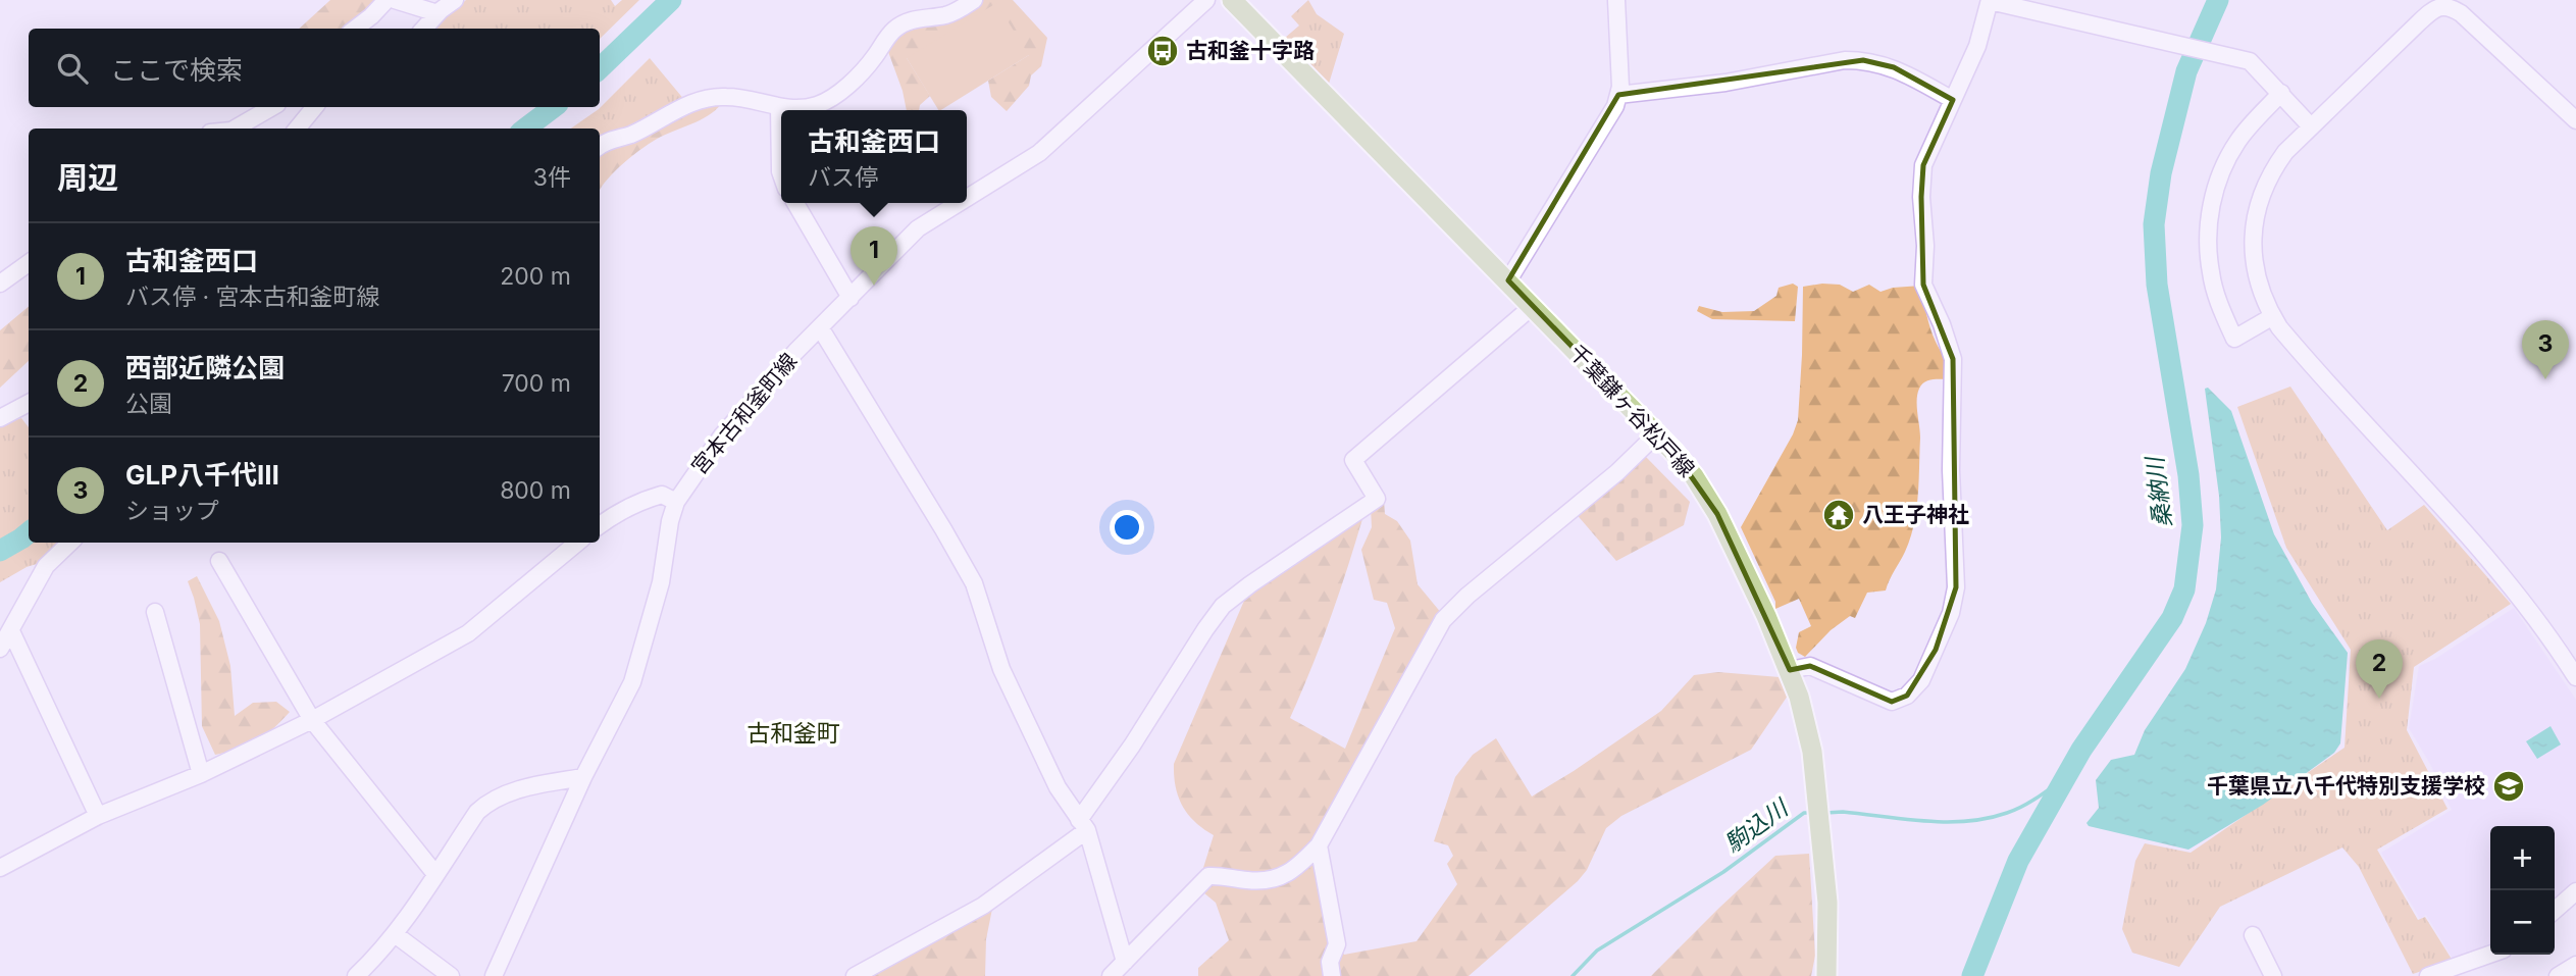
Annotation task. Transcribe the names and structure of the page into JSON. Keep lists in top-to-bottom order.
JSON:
{
  "streets": {
    "main road": ["千葉鎌ヶ谷松戸線"],
    "street": ["宮本古和釜町線"]
  },
  "districts": ["古和釜町"],
  "water": ["桑納川", "駒込川"],
  "places": {
    "bus stop": ["古和釜十字路"],
    "temple": ["八王子神社"],
    "school or university": ["千葉県立八千代特別支援学校"]
  },
  "page": {
    "search": "ここで検索",
    "popup": ["古和釜西口", "バス停"],
    "heading": ["周辺", "3件"],
    "list": [
      {
        "mark": "1",
        "name": "古和釜西口",
        "note": "バス停 · 宮本古和釜町線",
        "value": "200 m"
      },
      {
        "mark": "2",
        "name": "西部近隣公園",
        "note": "公園",
        "value": "700 m"
      },
      {
        "mark": "3",
        "name": "GLP八千代Ⅲ",
        "note": "ショップ",
        "value": "800 m"
      }
    ],
    "pins": ["1", "3", "2"],
    "map_buttons": ["+", "−"]
  }
}
